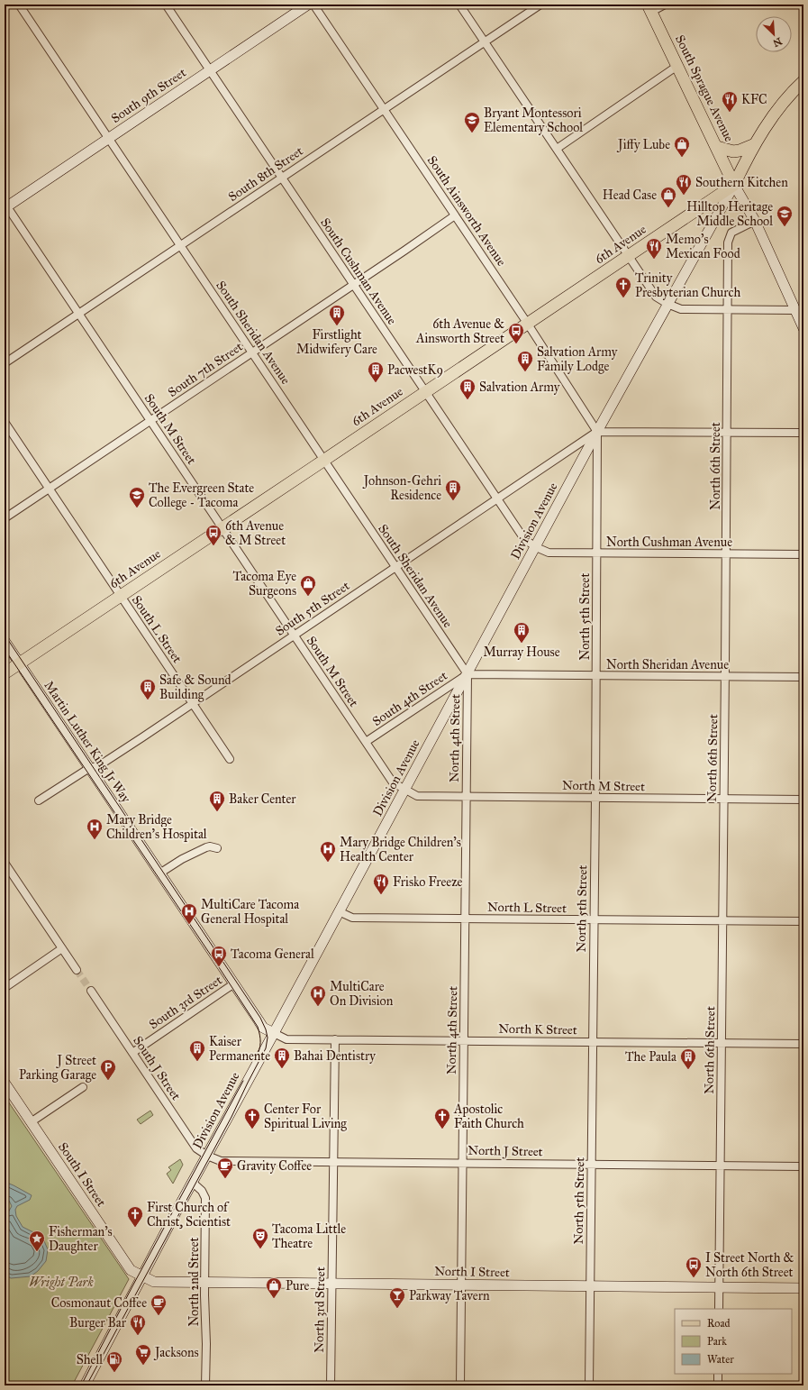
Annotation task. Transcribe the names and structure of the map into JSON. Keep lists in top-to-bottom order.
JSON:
{
  "streets": {
    "main road": [
      "South Sprague Avenue",
      "South 9th Street",
      "6th Avenue",
      "Division Avenue",
      "Martin Luther King Jr Way",
      "South I Street",
      "North I Street"
    ],
    "street": [
      "South 8th Street",
      "South Ainsworth Avenue",
      "South Cushman Avenue",
      "South Sheridan Avenue",
      "South 7th Street",
      "South M Street",
      "North 6th Street",
      "North Cushman Avenue",
      "South 5th Street",
      "North 5th Street",
      "South L Street",
      "North Sheridan Avenue",
      "South 4th Street",
      "North 4th Street",
      "North M Street",
      "North L Street",
      "South 3rd Street",
      "North K Street",
      "South J Street",
      "North J Street",
      "North 2nd Street",
      "North 3rd Street"
    ]
  },
  "crossings": [
    ["South Sprague Avenue", "6th Avenue"],
    ["South Sprague Avenue", "Division Avenue"],
    ["South 9th Street", "South Cushman Avenue"],
    ["South 9th Street", "South Sheridan Avenue"],
    ["South 9th Street", "South M Street"],
    ["South 8th Street", "South Ainsworth Avenue"],
    ["South 8th Street", "South Cushman Avenue"],
    ["South 8th Street", "South Sheridan Avenue"],
    ["South 8th Street", "South M Street"],
    ["South Ainsworth Avenue", "6th Avenue"],
    ["South Ainsworth Avenue", "South 7th Street"],
    ["South Ainsworth Avenue", "Division Avenue"],
    ["South Ainsworth Avenue", "South 5th Street"],
    ["South Ainsworth Avenue", "North 5th Street"],
    ["6th Avenue", "South Cushman Avenue"],
    ["6th Avenue", "South Sheridan Avenue"],
    ["6th Avenue", "South M Street"],
    ["6th Avenue", "Division Avenue"],
    ["6th Avenue", "South L Street"],
    ["6th Avenue", "Martin Luther King Jr Way"],
    ["South Cushman Avenue", "South 7th Street"],
    ["South Cushman Avenue", "Division Avenue"],
    ["South Cushman Avenue", "North Cushman Avenue"],
    ["South Cushman Avenue", "South 5th Street"],
    ["South Sheridan Avenue", "South 7th Street"],
    ["South Sheridan Avenue", "Division Avenue"],
    ["South Sheridan Avenue", "South 5th Street"],
    ["South Sheridan Avenue", "North Sheridan Avenue"],
    ["South Sheridan Avenue", "South 4th Street"],
    ["South Sheridan Avenue", "North 4th Street"],
    ["South 7th Street", "South M Street"],
    ["South 7th Street", "South L Street"],
    ["South M Street", "Division Avenue"],
    ["South M Street", "South 5th Street"],
    ["South M Street", "South 4th Street"],
    ["South M Street", "North M Street"],
    ["North 6th Street", "North Cushman Avenue"],
    ["North 6th Street", "North Sheridan Avenue"],
    ["North 6th Street", "North M Street"],
    ["North 6th Street", "North L Street"],
    ["North 6th Street", "North K Street"],
    ["North 6th Street", "North J Street"],
    ["North 6th Street", "North I Street"],
    ["Division Avenue", "North Cushman Avenue"],
    ["Division Avenue", "South 5th Street"],
    ["Division Avenue", "North 5th Street"],
    ["Division Avenue", "North Sheridan Avenue"],
    ["Division Avenue", "South 4th Street"],
    ["Division Avenue", "North 4th Street"],
    ["Division Avenue", "Martin Luther King Jr Way"],
    ["Division Avenue", "North M Street"],
    ["Division Avenue", "North L Street"],
    ["Division Avenue", "North K Street"],
    ["Division Avenue", "South J Street"],
    ["Division Avenue", "North J Street"],
    ["Division Avenue", "South I Street"],
    ["Division Avenue", "North I Street"],
    ["Division Avenue", "North 2nd Street"],
    ["North Cushman Avenue", "North 5th Street"],
    ["South 5th Street", "North 5th Street"],
    ["South 5th Street", "South L Street"],
    ["South 5th Street", "Martin Luther King Jr Way"],
    ["North 5th Street", "North Sheridan Avenue"],
    ["North 5th Street", "North M Street"],
    ["North 5th Street", "North L Street"],
    ["North 5th Street", "North K Street"],
    ["North 5th Street", "North J Street"],
    ["North 5th Street", "North I Street"],
    ["North Sheridan Avenue", "South 4th Street"],
    ["North Sheridan Avenue", "North 4th Street"],
    ["South 4th Street", "North 4th Street"],
    ["North 4th Street", "North M Street"],
    ["North 4th Street", "North L Street"],
    ["North 4th Street", "North K Street"],
    ["North 4th Street", "North J Street"],
    ["North 4th Street", "North I Street"],
    ["Martin Luther King Jr Way", "South 3rd Street"],
    ["Martin Luther King Jr Way", "North K Street"],
    ["South 3rd Street", "South J Street"],
    ["North K Street", "North 3rd Street"],
    ["South J Street", "North J Street"],
    ["North J Street", "North 3rd Street"],
    ["South I Street", "North I Street"],
    ["North I Street", "North 2nd Street"],
    ["North I Street", "North 3rd Street"]
  ],
  "parks": ["Wright Park"],
  "places": {
    "restaurant": [
      "KFC",
      "Southern Kitchen",
      "Memo's Mexican Food",
      "Frisko Freeze",
      "Burger Bar"
    ],
    "school or university": ["Bryant Montessori Elementary School", "Hilltop Heritage Middle School", "The Evergreen State College - Tacoma"],
    "shop": [
      "Jiffy Lube",
      "Head Case",
      "Tacoma Eye Surgeons",
      "Pure"
    ],
    "church": [
      "Trinity Presbyterian Church",
      "Center For Spiritual Living",
      "Apostolic Faith Church",
      "First Church of Christ, Scientist"
    ],
    "building": [
      "Firstlight Midwifery Care",
      "Salvation Army Family Lodge",
      "PacwestK9",
      "Salvation Army",
      "Johnson-Gehri Residence",
      "Murray House",
      "Safe & Sound Building",
      "Baker Center",
      "Kaiser Permanente",
      "Bahai Dentistry",
      "The Paula"
    ],
    "bus stop": [
      "6th Avenue & Ainsworth Street",
      "6th Avenue & M Street",
      "Tacoma General",
      "I Street North & North 6th Street"
    ],
    "hospital": [
      "Mary Bridge Children's Hospital",
      "Mary Bridge Children's Health Center",
      "MultiCare Tacoma General Hospital",
      "MultiCare On Division"
    ],
    "parking": ["J Street Parking Garage"],
    "cafe": ["Gravity Coffee", "Cosmonaut Coffee"],
    "theatre": ["Tacoma Little Theatre"],
    "place": ["Fisherman’s Daughter"],
    "bar": ["Parkway Tavern"],
    "supermarket": ["Jacksons"],
    "fuel station": ["Shell"]
  },
  "legend": ["Road", "Park", "Water"],
  "north": "bottom right"
}
